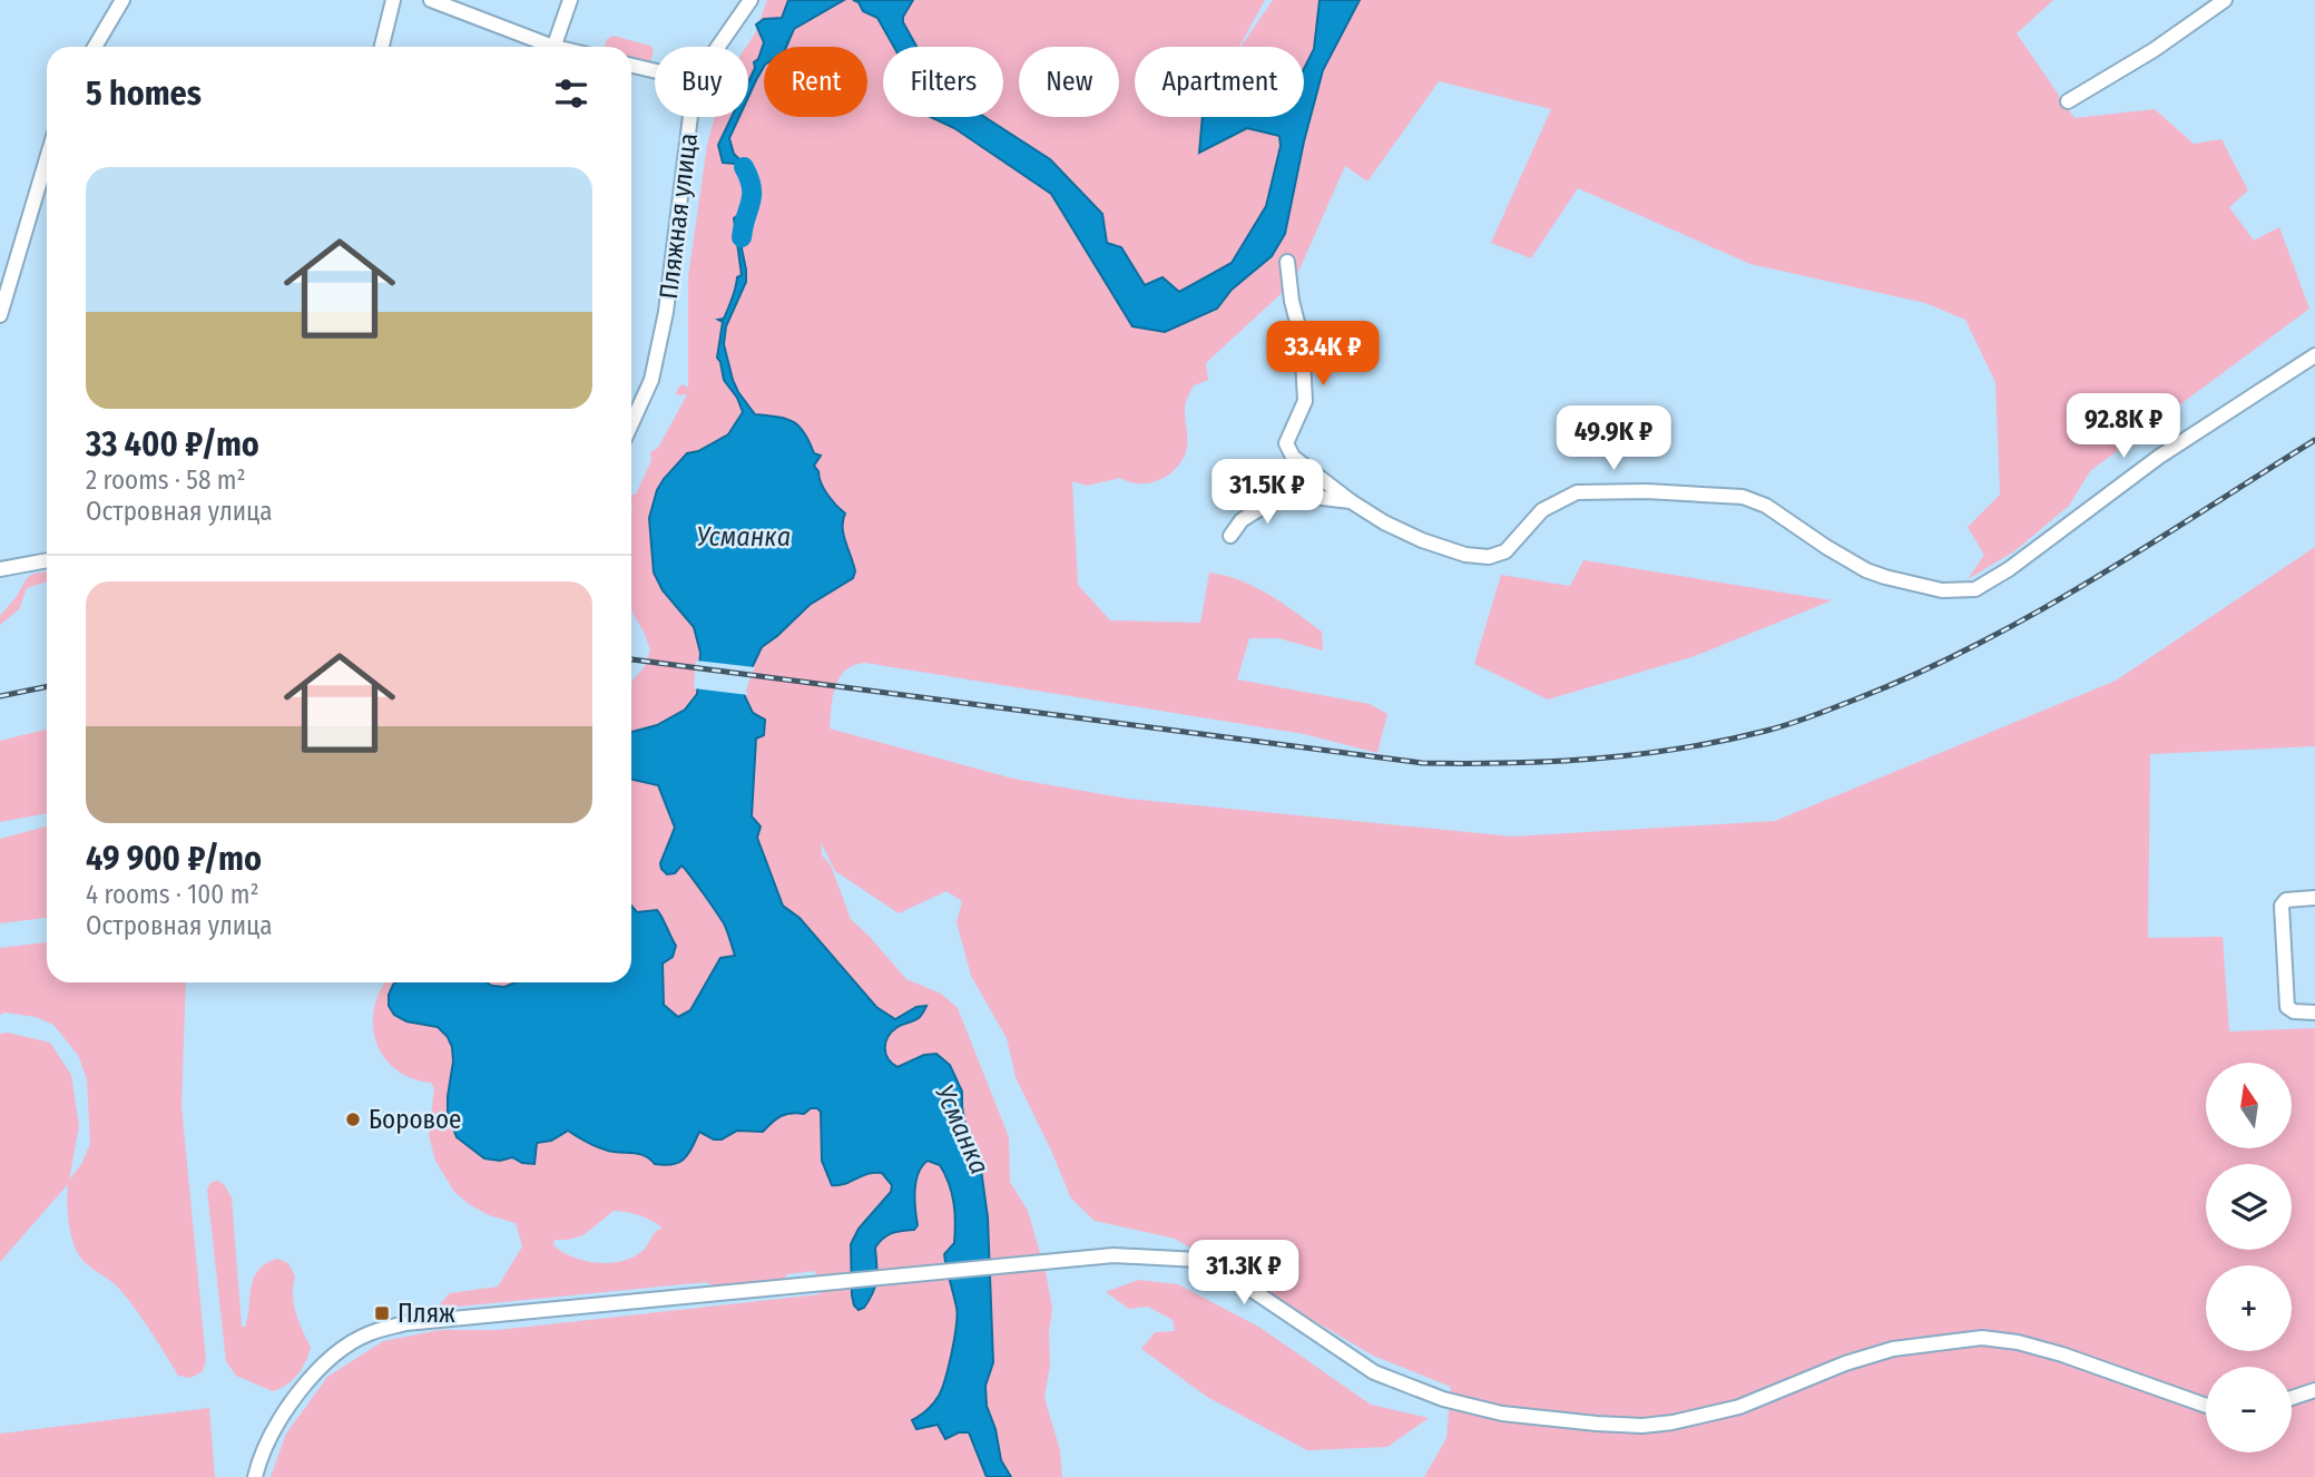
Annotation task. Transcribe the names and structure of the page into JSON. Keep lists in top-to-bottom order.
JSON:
{
  "streets": {
    "street": ["Пляжная улица"]
  },
  "water": ["Усманка"],
  "places": {
    "other": ["Боровое"],
    "transit": ["Пляж"]
  },
  "north": "top",
  "page": {
    "chip": [
      "Buy",
      "Rent",
      "Filters",
      "New",
      "Apartment"
    ],
    "heading": "5 homes",
    "list": [
      {
        "name": "33 400 ₽/mo",
        "note": "2 rooms · 58 m² · Островная улица"
      },
      {
        "name": "49 900 ₽/mo",
        "note": "4 rooms · 100 m² · Островная улица"
      }
    ],
    "price": [
      "33.4K ₽",
      "92.8K ₽",
      "49.9K ₽",
      "31.5K ₽",
      "31.3K ₽"
    ],
    "map_buttons": ["+", "−"]
  }
}
